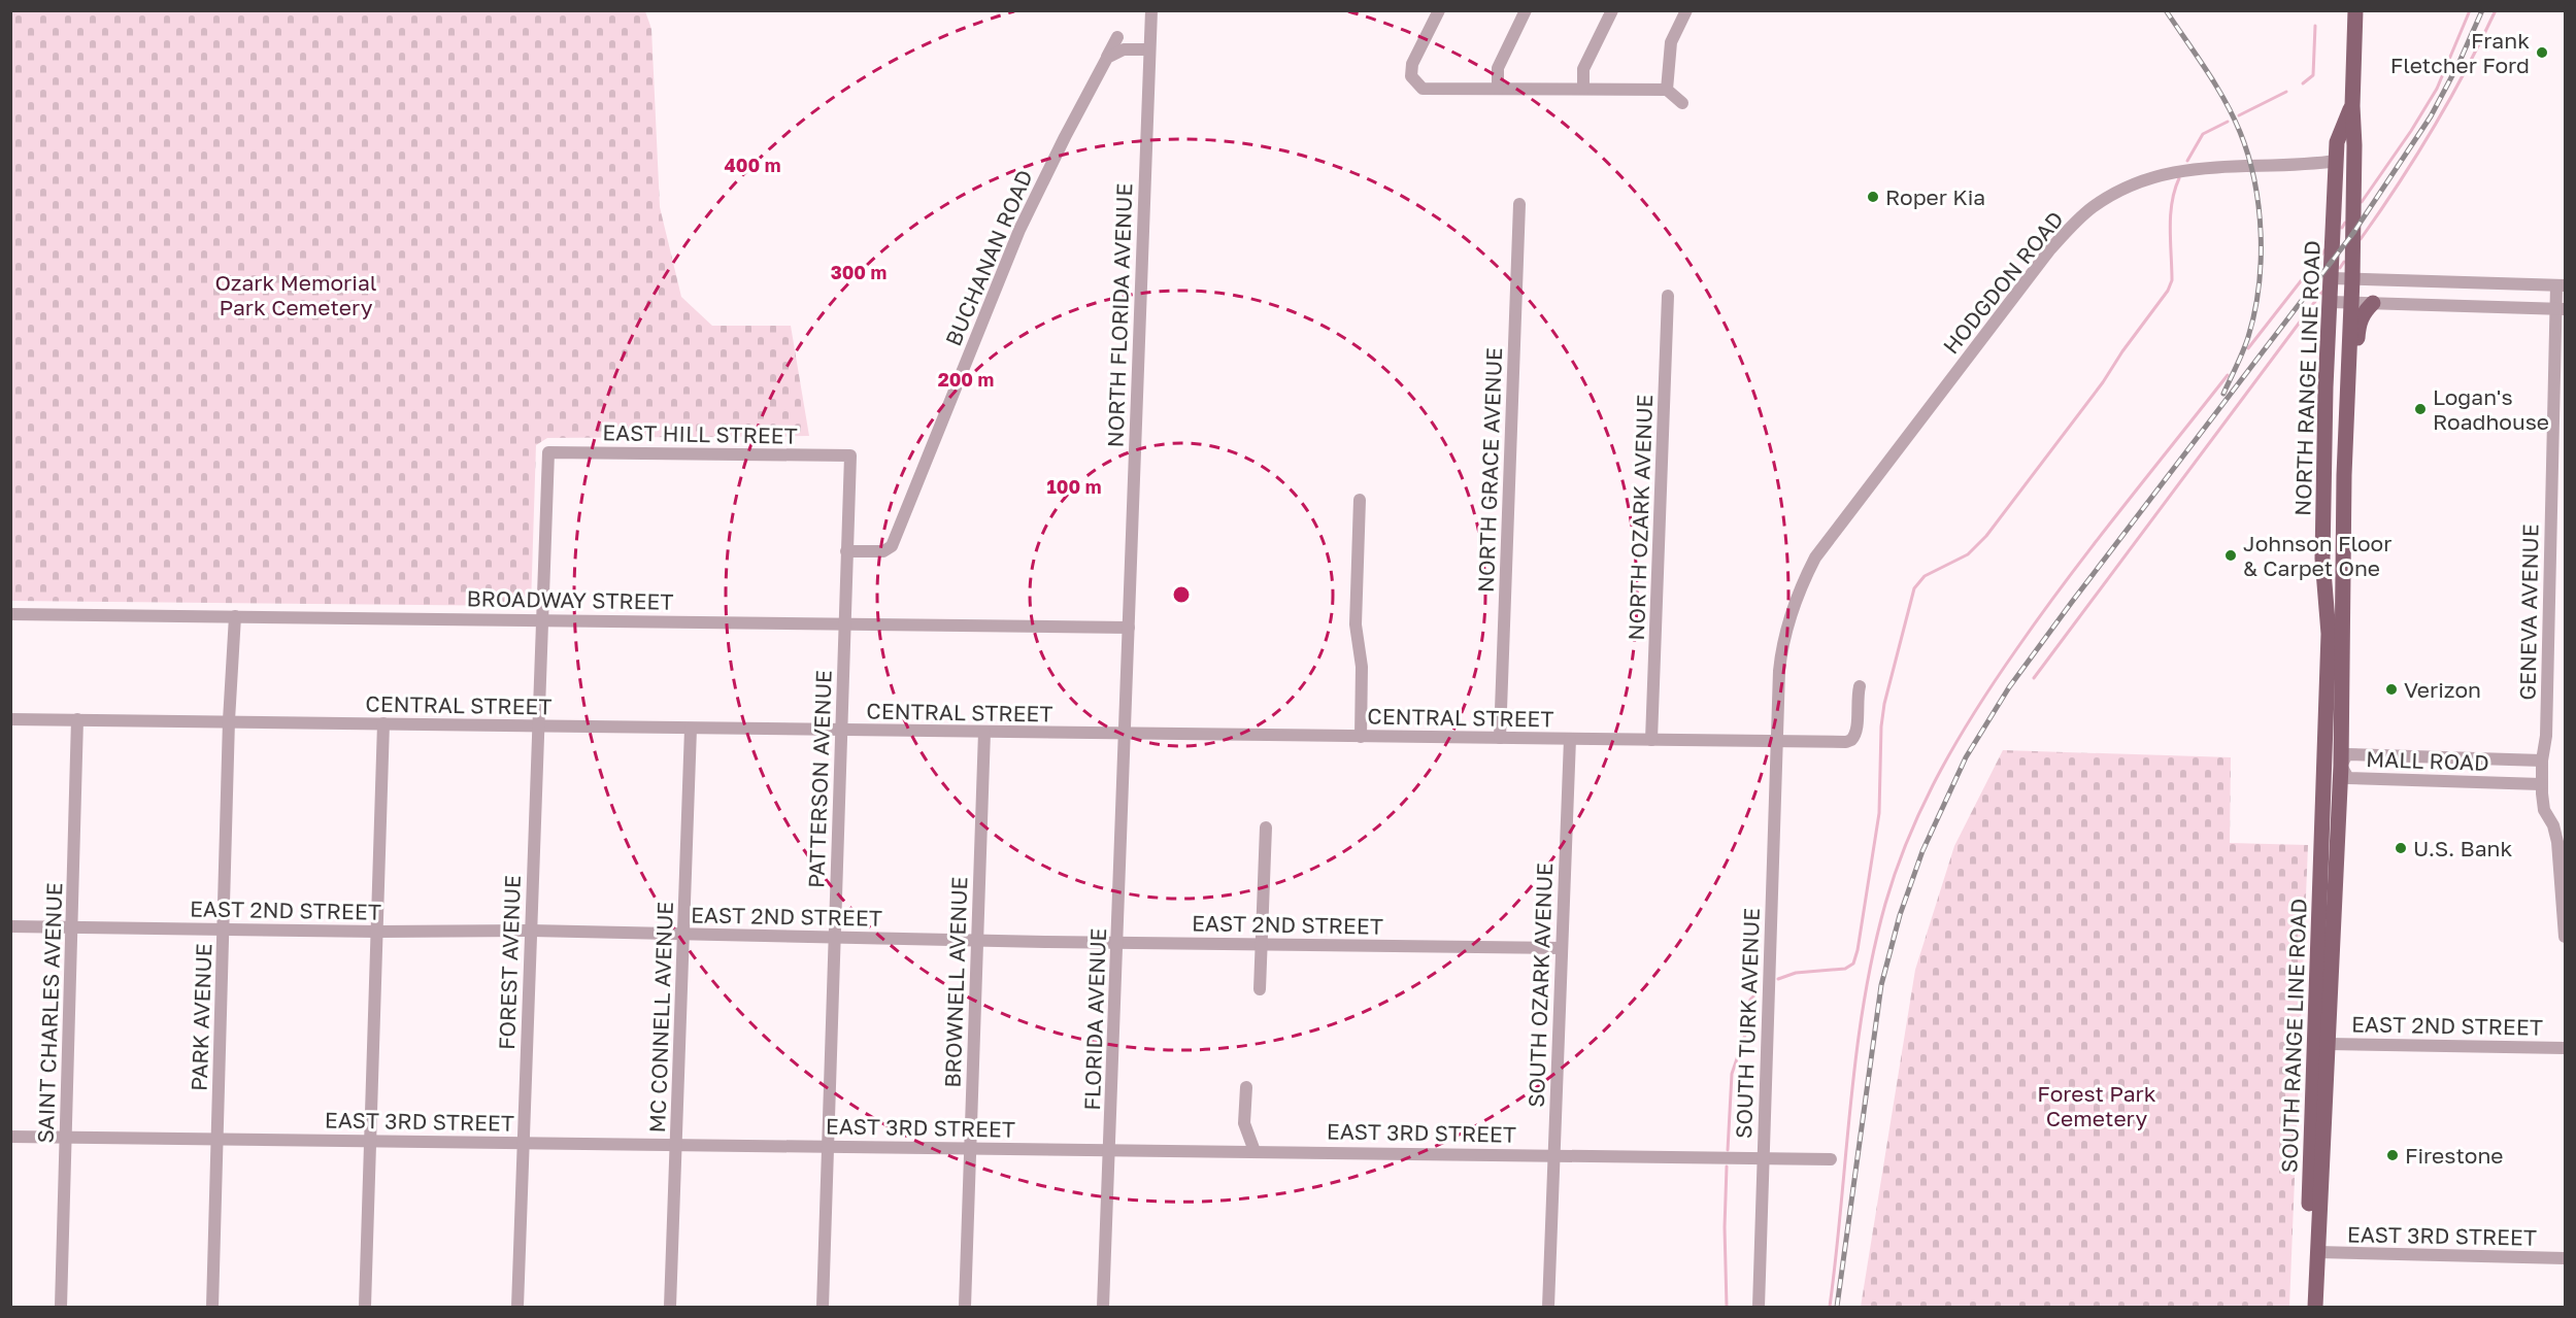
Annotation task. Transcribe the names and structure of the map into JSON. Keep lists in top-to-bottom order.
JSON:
{
  "streets": {
    "main road": ["NORTH RANGE LINE ROAD", "SOUTH RANGE LINE ROAD"],
    "street": [
      "BUCHANAN ROAD",
      "HODGDON ROAD",
      "NORTH FLORIDA AVENUE",
      "EAST HILL STREET",
      "NORTH GRACE AVENUE",
      "NORTH OZARK AVENUE",
      "BROADWAY STREET",
      "GENEVA AVENUE",
      "CENTRAL STREET",
      "MALL ROAD",
      "PATTERSON AVENUE",
      "EAST 2ND STREET",
      "FOREST AVENUE",
      "BROWNELL AVENUE",
      "SOUTH OZARK AVENUE",
      "SAINT CHARLES AVENUE",
      "PARK AVENUE",
      "MC CONNELL AVENUE",
      "FLORIDA AVENUE",
      "SOUTH TURK AVENUE",
      "EAST 3RD STREET"
    ]
  },
  "crossings": [
    ["BUCHANAN ROAD", "PATTERSON AVENUE"],
    ["HODGDON ROAD", "NORTH RANGE LINE ROAD"],
    ["HODGDON ROAD", "CENTRAL STREET"],
    ["HODGDON ROAD", "SOUTH TURK AVENUE"],
    ["NORTH FLORIDA AVENUE", "BROADWAY STREET"],
    ["NORTH FLORIDA AVENUE", "CENTRAL STREET"],
    ["NORTH FLORIDA AVENUE", "FLORIDA AVENUE"],
    ["NORTH RANGE LINE ROAD", "MALL ROAD"],
    ["NORTH RANGE LINE ROAD", "SOUTH RANGE LINE ROAD"],
    ["EAST HILL STREET", "PATTERSON AVENUE"],
    ["EAST HILL STREET", "FOREST AVENUE"],
    ["NORTH GRACE AVENUE", "CENTRAL STREET"],
    ["NORTH OZARK AVENUE", "CENTRAL STREET"],
    ["BROADWAY STREET", "PATTERSON AVENUE"],
    ["BROADWAY STREET", "FOREST AVENUE"],
    ["BROADWAY STREET", "PARK AVENUE"],
    ["GENEVA AVENUE", "MALL ROAD"],
    ["CENTRAL STREET", "PATTERSON AVENUE"],
    ["CENTRAL STREET", "FOREST AVENUE"],
    ["CENTRAL STREET", "BROWNELL AVENUE"],
    ["CENTRAL STREET", "SOUTH OZARK AVENUE"],
    ["CENTRAL STREET", "SAINT CHARLES AVENUE"],
    ["CENTRAL STREET", "PARK AVENUE"],
    ["CENTRAL STREET", "MC CONNELL AVENUE"],
    ["CENTRAL STREET", "FLORIDA AVENUE"],
    ["CENTRAL STREET", "SOUTH TURK AVENUE"],
    ["MALL ROAD", "SOUTH RANGE LINE ROAD"],
    ["PATTERSON AVENUE", "EAST 2ND STREET"],
    ["PATTERSON AVENUE", "EAST 3RD STREET"],
    ["EAST 2ND STREET", "FOREST AVENUE"],
    ["EAST 2ND STREET", "BROWNELL AVENUE"],
    ["EAST 2ND STREET", "SOUTH OZARK AVENUE"],
    ["EAST 2ND STREET", "SAINT CHARLES AVENUE"],
    ["EAST 2ND STREET", "PARK AVENUE"],
    ["EAST 2ND STREET", "MC CONNELL AVENUE"],
    ["EAST 2ND STREET", "FLORIDA AVENUE"],
    ["EAST 2ND STREET", "SOUTH RANGE LINE ROAD"],
    ["FOREST AVENUE", "EAST 3RD STREET"],
    ["BROWNELL AVENUE", "EAST 3RD STREET"],
    ["SOUTH OZARK AVENUE", "EAST 3RD STREET"],
    ["SAINT CHARLES AVENUE", "EAST 3RD STREET"],
    ["PARK AVENUE", "EAST 3RD STREET"],
    ["MC CONNELL AVENUE", "EAST 3RD STREET"],
    ["FLORIDA AVENUE", "EAST 3RD STREET"],
    ["SOUTH TURK AVENUE", "EAST 3RD STREET"],
    ["SOUTH RANGE LINE ROAD", "EAST 3RD STREET"]
  ],
  "parks": ["Ozark Memorial Park Cemetery", "Forest Park Cemetery"],
  "places": [
    "Frank Fletcher Ford",
    "Roper Kia",
    "Logan's Roadhouse",
    "Johnson Floor & Carpet One",
    "Verizon",
    "U.S. Bank",
    "Firestone"
  ],
  "rings": [
    "400 m",
    "300 m",
    "200 m",
    "100 m"
  ]
}
